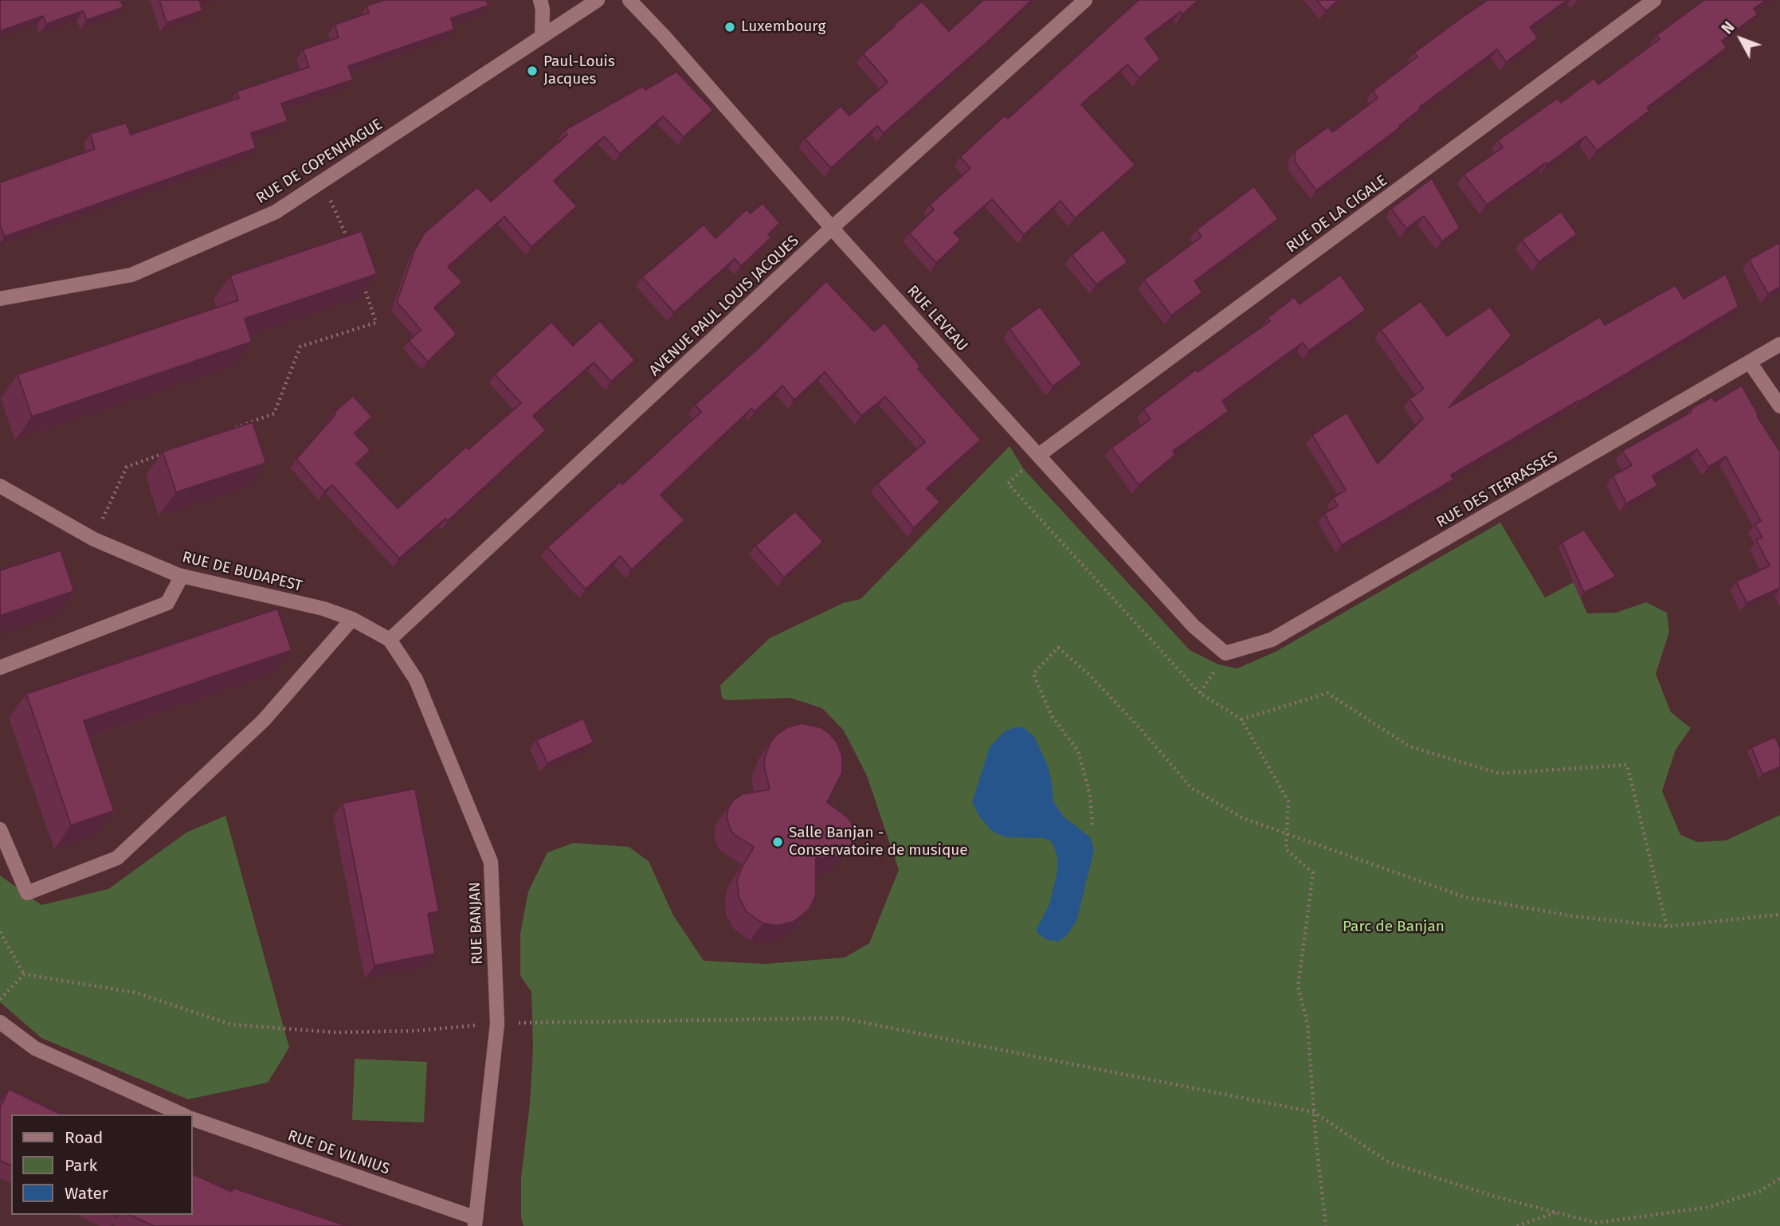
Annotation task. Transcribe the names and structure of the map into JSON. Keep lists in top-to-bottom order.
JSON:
{
  "streets": {
    "street": [
      "RUE DE COPENHAGUE",
      "RUE DE LA CIGALE",
      "AVENUE PAUL LOUIS JACQUES",
      "RUE LEVEAU",
      "RUE DES TERRASSES",
      "RUE DE BUDAPEST",
      "RUE BANJAN",
      "RUE DE VILNIUS"
    ]
  },
  "crossings": [
    ["RUE DE LA CIGALE", "RUE LEVEAU"],
    ["AVENUE PAUL LOUIS JACQUES", "RUE LEVEAU"],
    ["AVENUE PAUL LOUIS JACQUES", "RUE DE BUDAPEST"],
    ["AVENUE PAUL LOUIS JACQUES", "RUE BANJAN"],
    ["RUE LEVEAU", "RUE DES TERRASSES"],
    ["RUE DE BUDAPEST", "RUE BANJAN"],
    ["RUE BANJAN", "RUE DE VILNIUS"]
  ],
  "parks": ["Parc de Banjan"],
  "places": ["Luxembourg", "Paul-Louis Jacques", "Salle Banjan - Conservatoire de musique"],
  "legend": ["Road", "Park", "Water"],
  "north": "top left"
}
